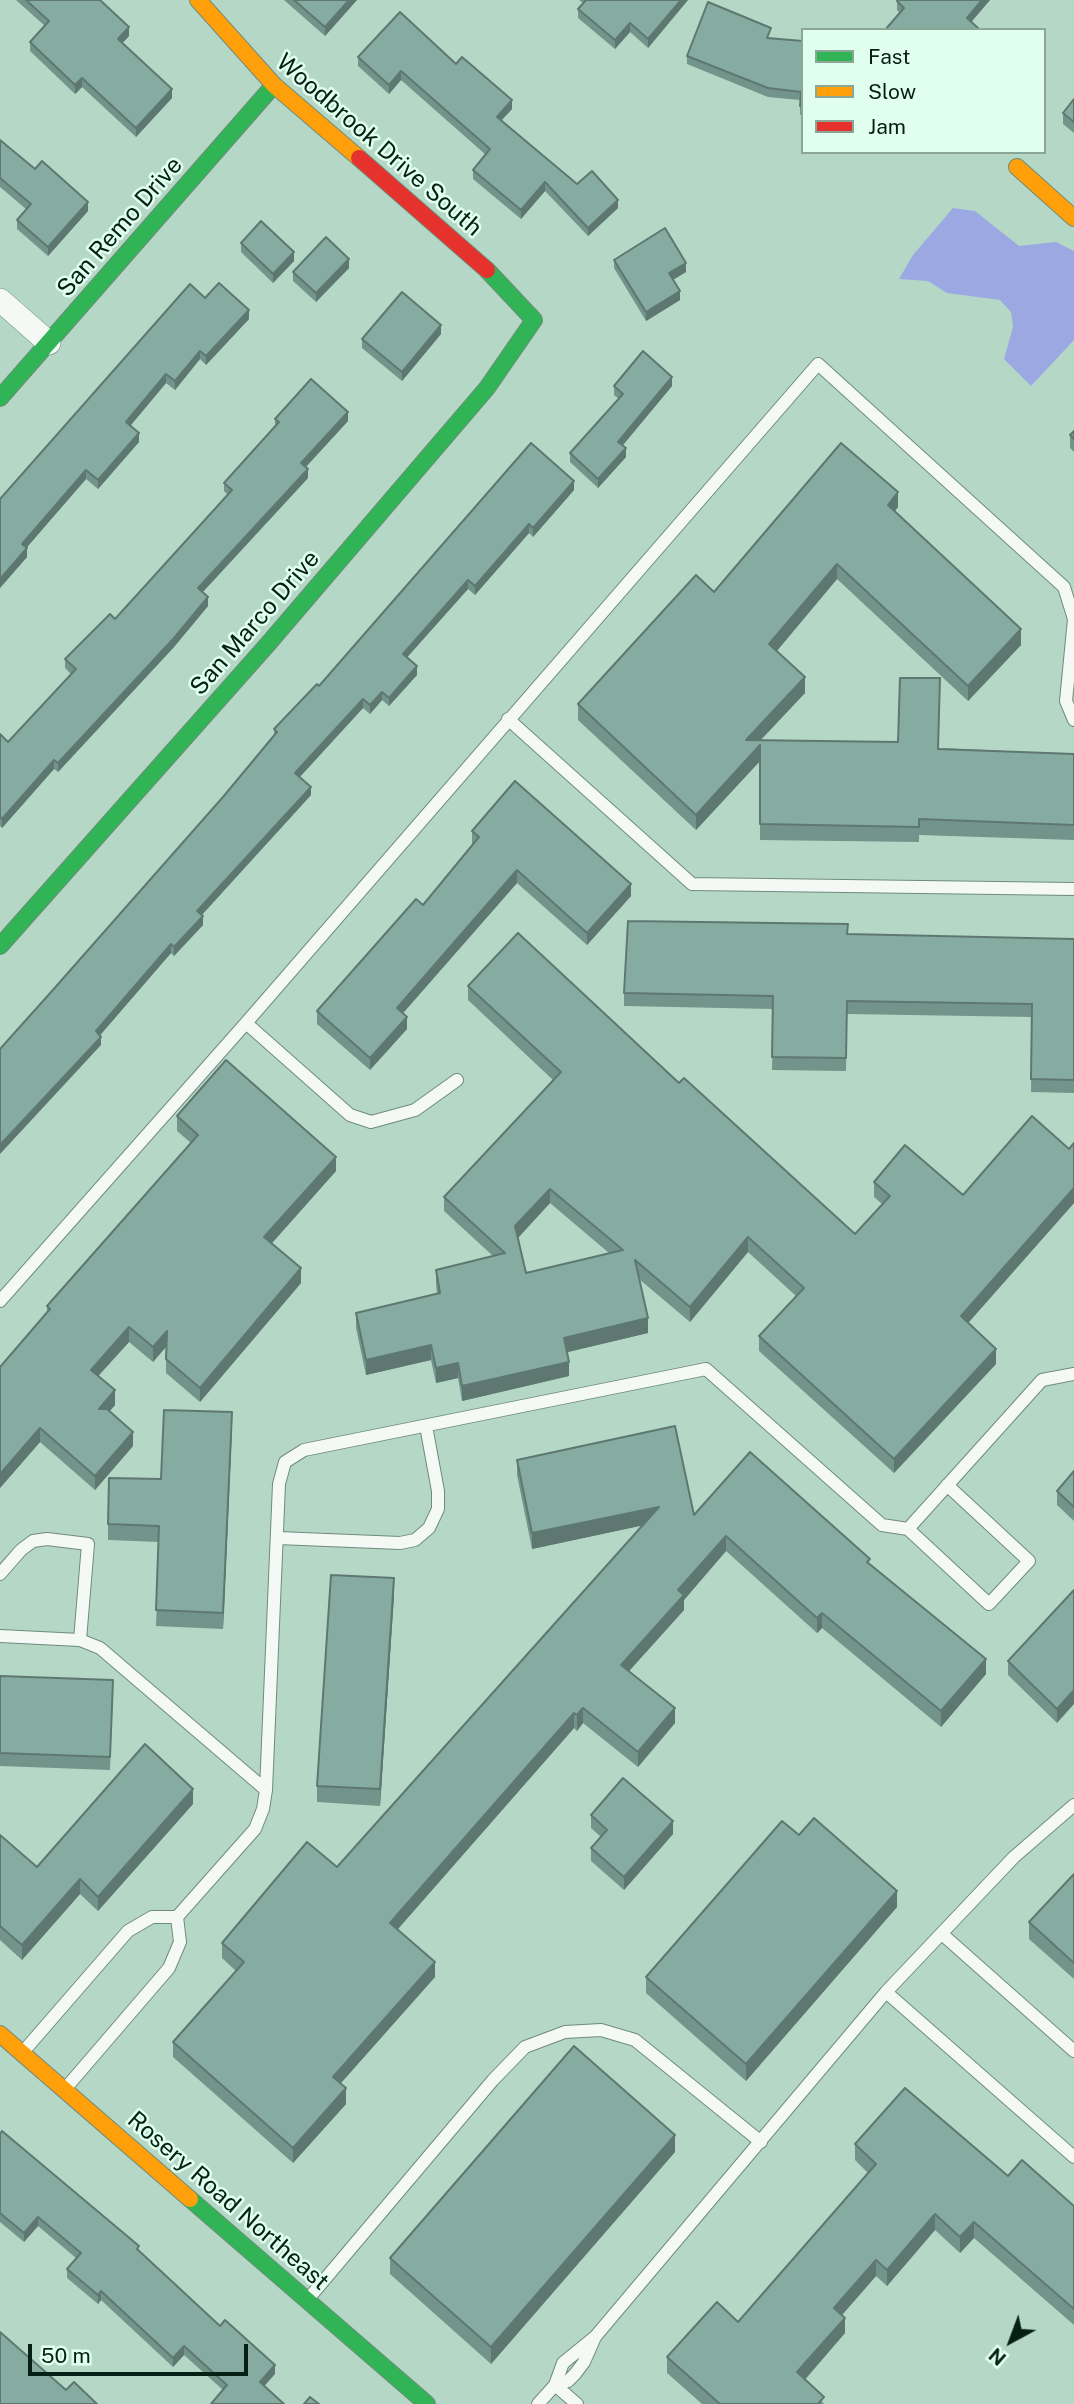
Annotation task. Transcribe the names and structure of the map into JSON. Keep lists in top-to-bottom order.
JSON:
{
  "streets": {
    "street": [
      "Woodbrook Drive South",
      "San Remo Drive",
      "San Marco Drive",
      "Rosery Road Northeast"
    ]
  },
  "crossings": [
    ["Woodbrook Drive South", "San Remo Drive"],
    ["Woodbrook Drive South", "San Marco Drive"]
  ],
  "legend": ["Fast", "Slow", "Jam"],
  "scale_bar": "50 m",
  "north": "bottom left"
}
